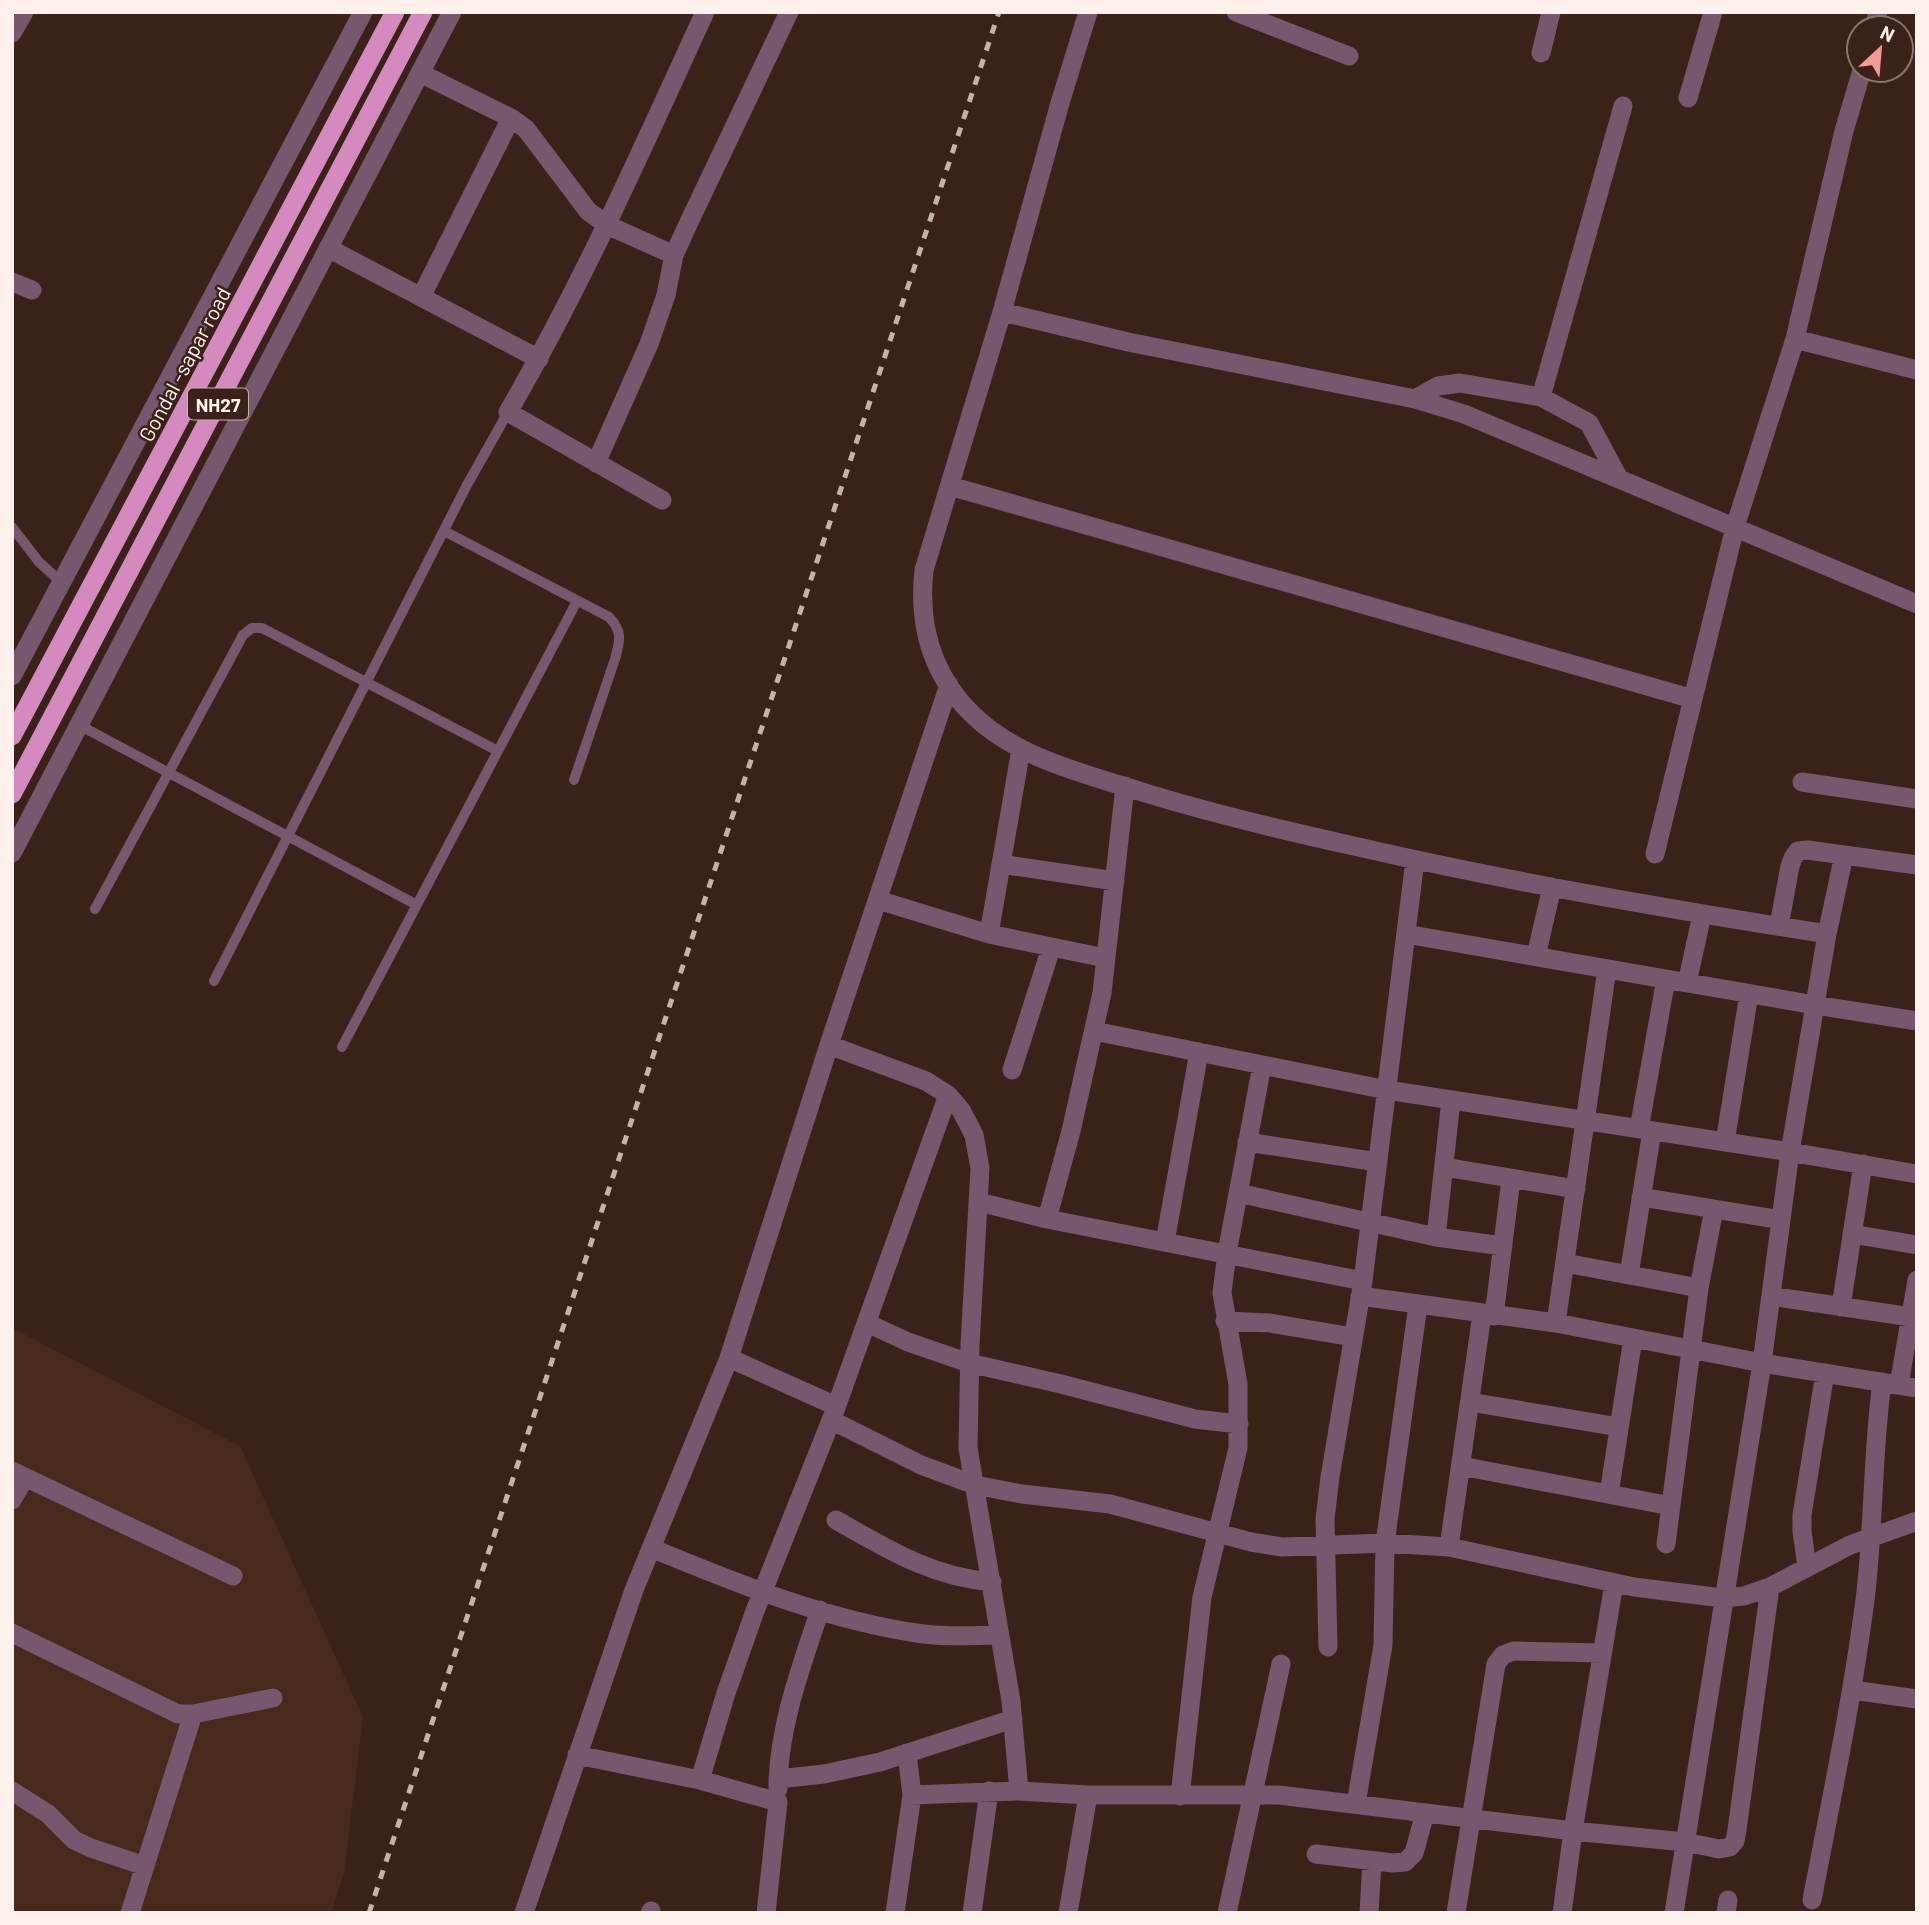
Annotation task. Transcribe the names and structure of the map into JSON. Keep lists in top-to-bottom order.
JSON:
{
  "streets": {
    "highway": ["Gondal -sapar road", "NH27"]
  },
  "north": "top right"
}
